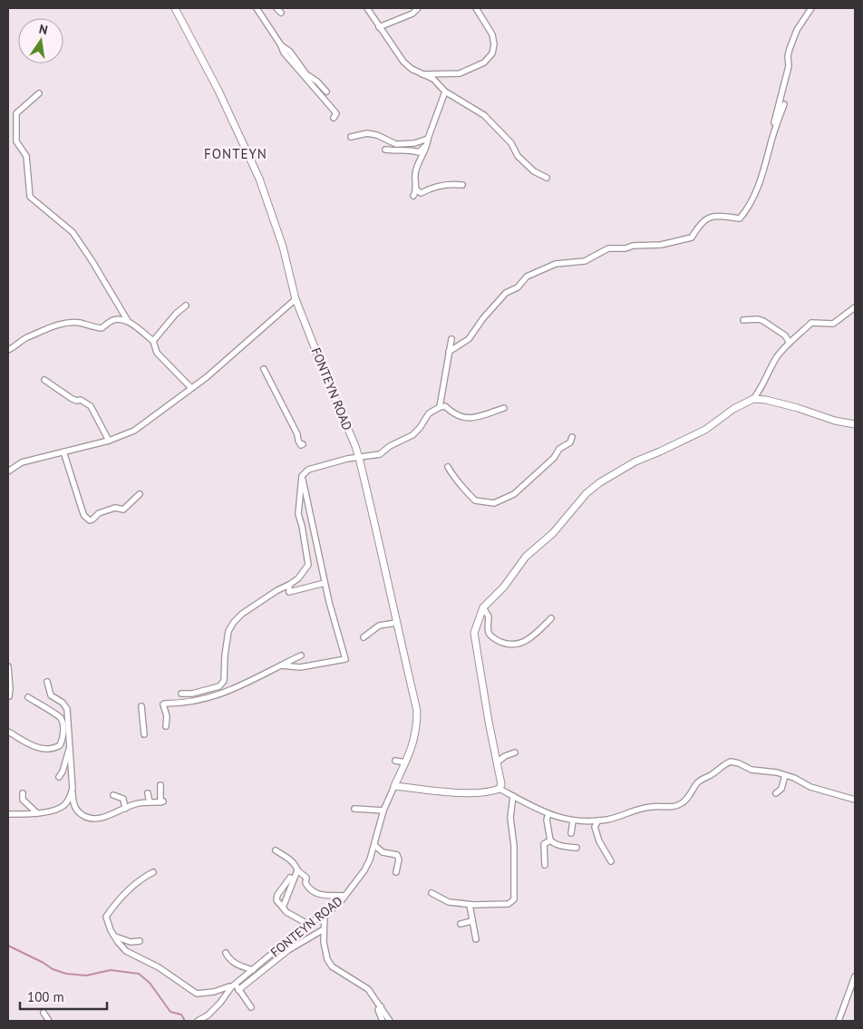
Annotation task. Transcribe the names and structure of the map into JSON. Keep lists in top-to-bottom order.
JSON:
{
  "streets": {
    "street": ["FONTEYN ROAD"]
  },
  "districts": ["FONTEYN"],
  "scale_bar": "100 m",
  "north": "top"
}
